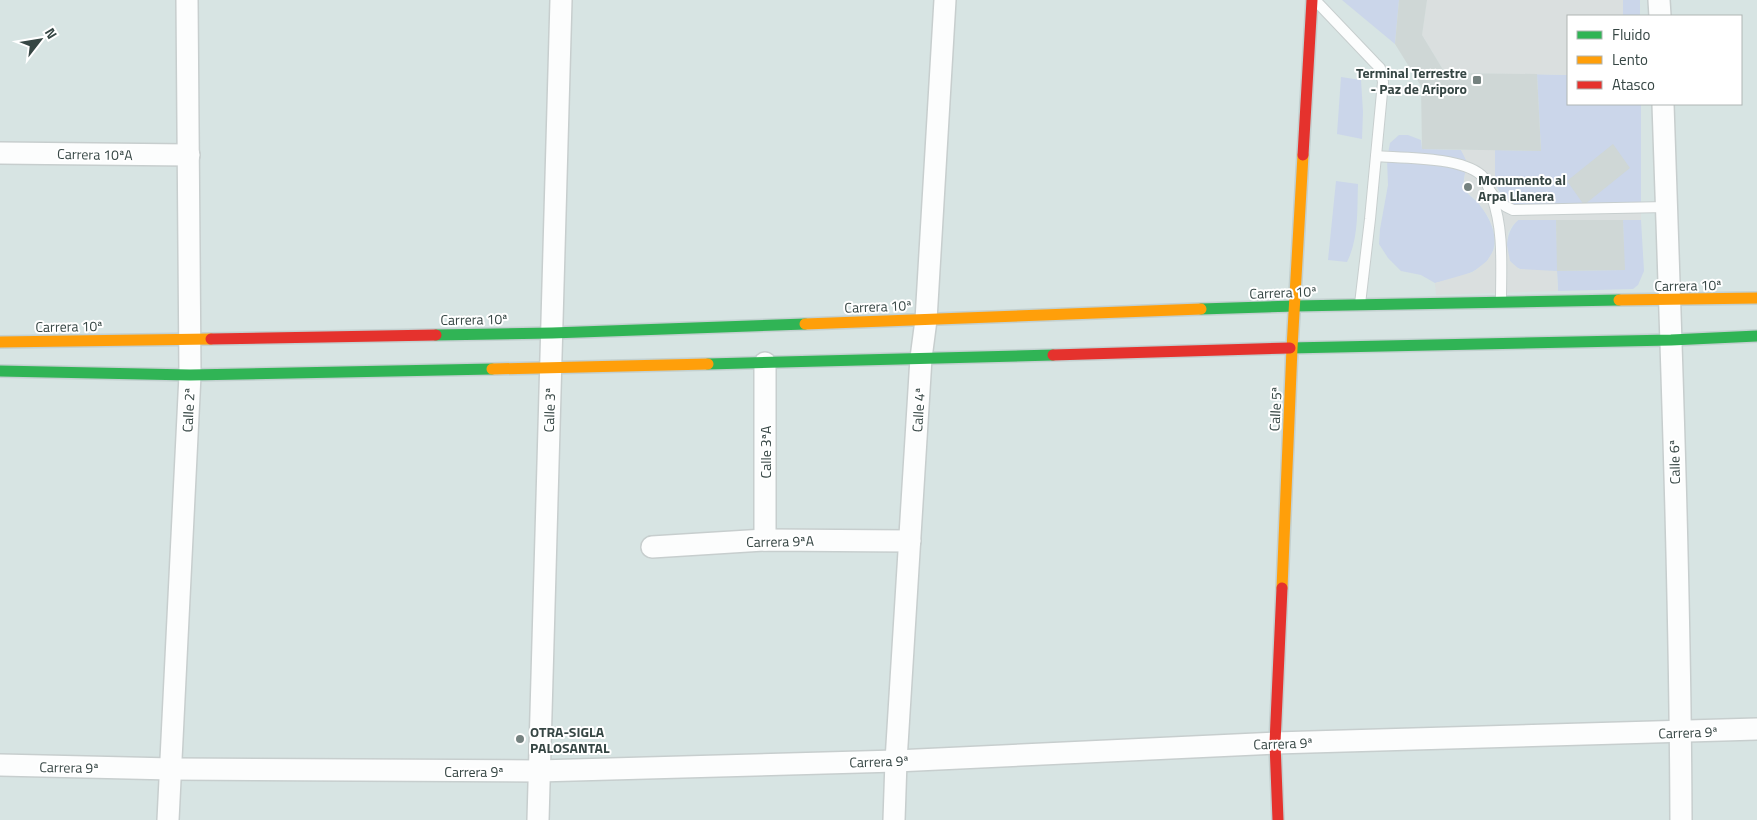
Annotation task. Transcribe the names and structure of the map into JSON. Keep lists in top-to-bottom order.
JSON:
{
  "streets": {
    "street": [
      "Carrera 10ªA",
      "Carrera 10ª",
      "Calle 5ª",
      "Calle 2ª",
      "Calle 3ª",
      "Calle 4ª",
      "Calle 3ªA",
      "Calle 6ª",
      "Carrera 9ªA",
      "Carrera 9ª"
    ]
  },
  "crossings": [
    ["Carrera 10ªA", "Calle 2ª"],
    ["Carrera 10ª", "Calle 5ª"],
    ["Carrera 10ª", "Calle 2ª"],
    ["Carrera 10ª", "Calle 3ª"],
    ["Carrera 10ª", "Calle 4ª"],
    ["Carrera 10ª", "Calle 6ª"],
    ["Calle 5ª", "Carrera 9ª"],
    ["Calle 2ª", "Carrera 9ª"],
    ["Calle 3ª", "Carrera 9ª"],
    ["Calle 4ª", "Carrera 9ªA"],
    ["Calle 4ª", "Carrera 9ª"],
    ["Calle 3ªA", "Carrera 9ªA"],
    ["Calle 6ª", "Carrera 9ª"]
  ],
  "places": {
    "transit": ["Terminal Terrestre - Paz de Ariporo"],
    "other": ["Monumento al Arpa Llanera", "OTRA-SIGLA PALOSANTAL"]
  },
  "legend": ["Fluido", "Lento", "Atasco"],
  "north": "top right"
}
